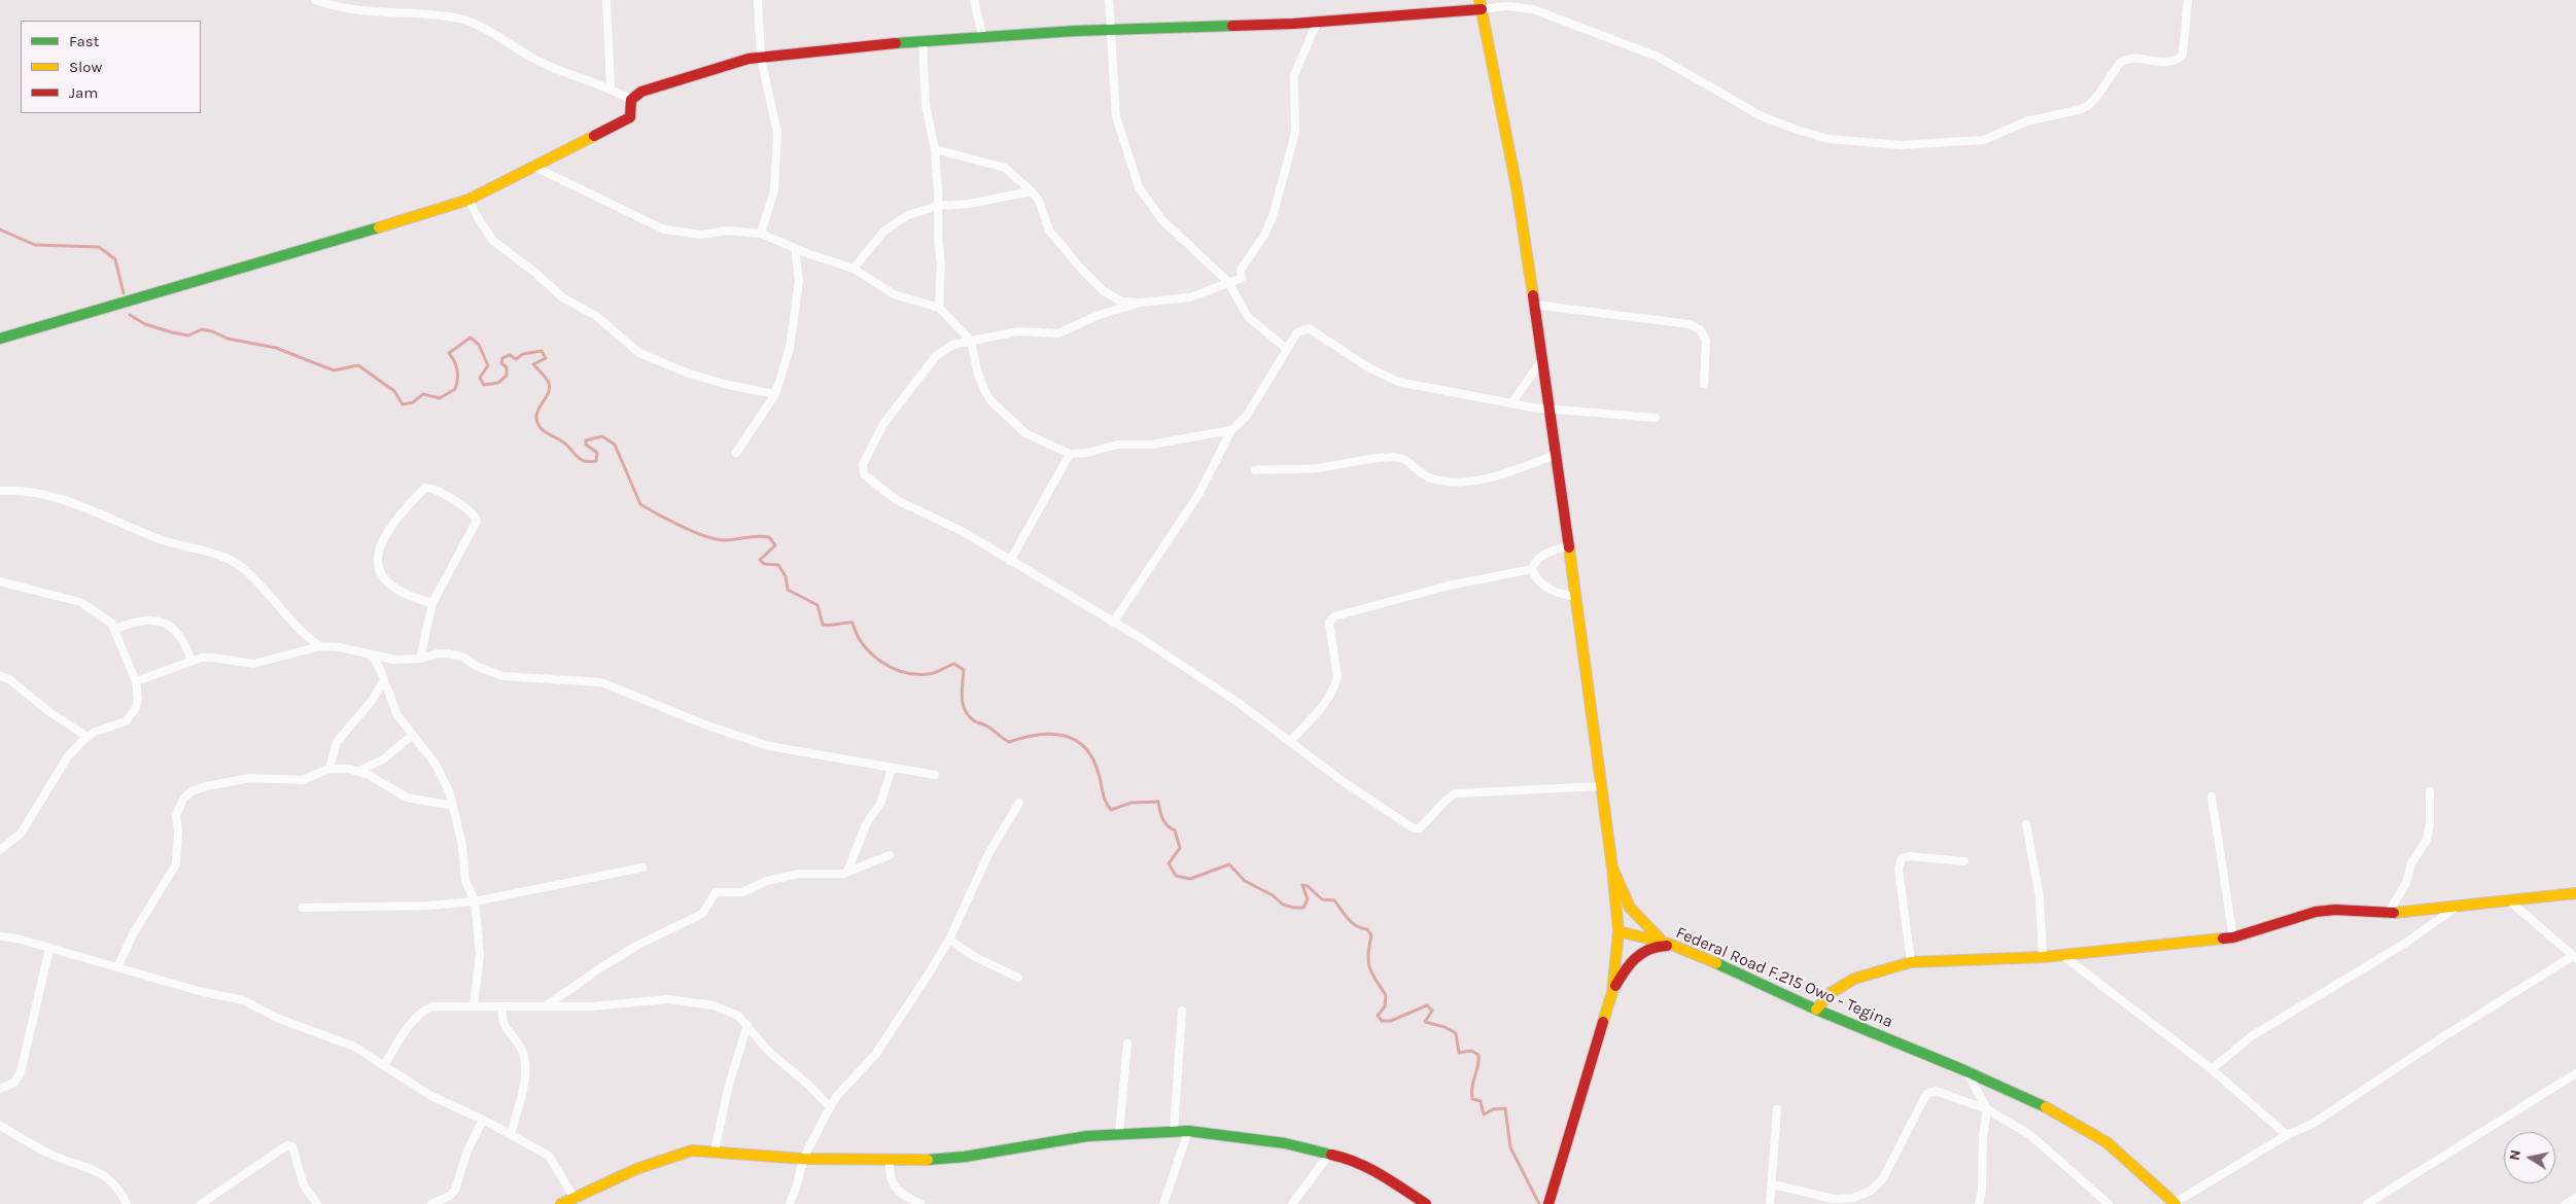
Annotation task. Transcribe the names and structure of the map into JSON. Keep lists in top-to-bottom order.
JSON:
{
  "streets": {
    "street": ["Federal Road F.215 Owo - Tegina"]
  },
  "legend": ["Fast", "Slow", "Jam"],
  "north": "left"
}
